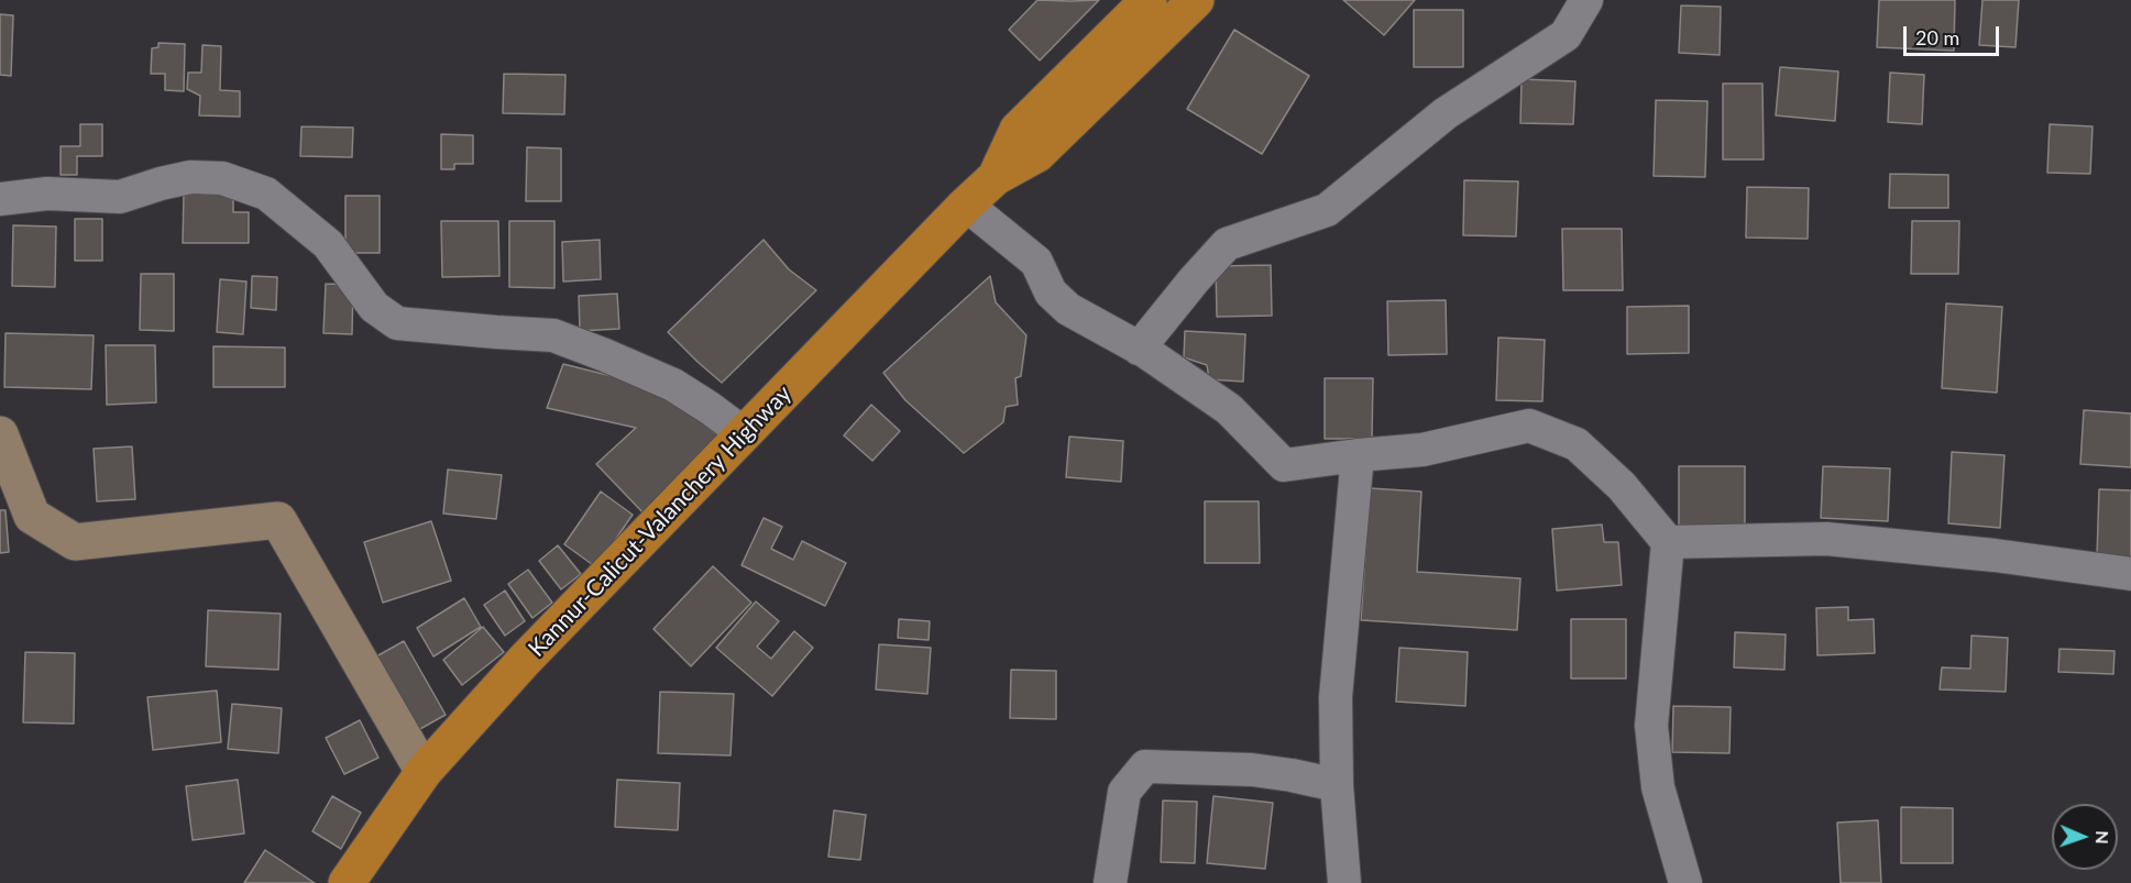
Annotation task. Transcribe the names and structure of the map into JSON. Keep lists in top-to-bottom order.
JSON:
{
  "streets": {
    "highway": ["Kannur-Calicut-Valanchery Highway"]
  },
  "scale_bar": "20 m",
  "north": "right"
}
